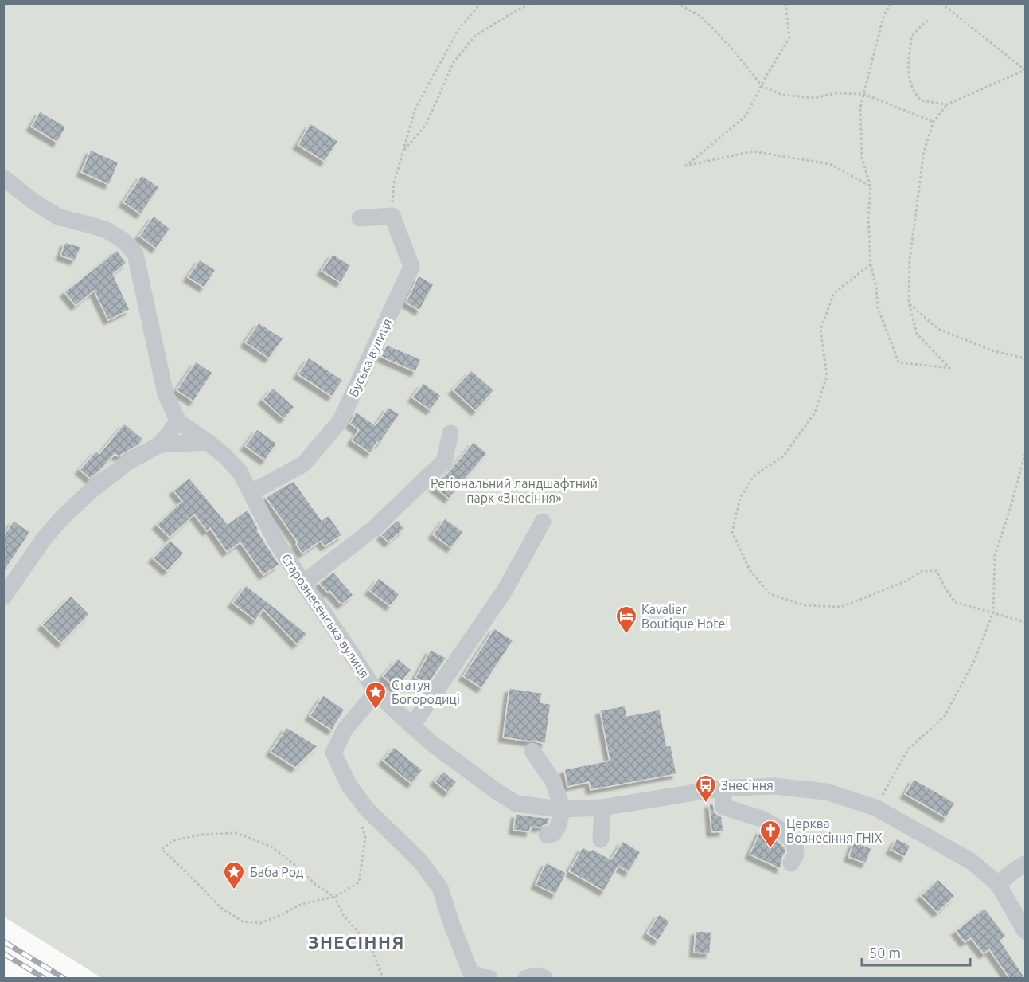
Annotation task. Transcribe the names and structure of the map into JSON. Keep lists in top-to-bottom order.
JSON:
{
  "streets": {
    "street": ["Буська вулиця", "Старознесенська вулиця"]
  },
  "crossings": [
    ["Буська вулиця", "Старознесенська вулиця"]
  ],
  "districts": ["ЗНЕСІННЯ"],
  "parks": ["Регіональний ландшафтний парк «Знесіння»"],
  "places": {
    "hotel": ["Kavalier Boutique Hotel"],
    "place": ["Статуя Богородиці", "Баба Род"],
    "bus stop": ["Знесіння"],
    "church": ["Церква Вознесіння ГНІХ"]
  },
  "scale_bar": "50 m"
}
